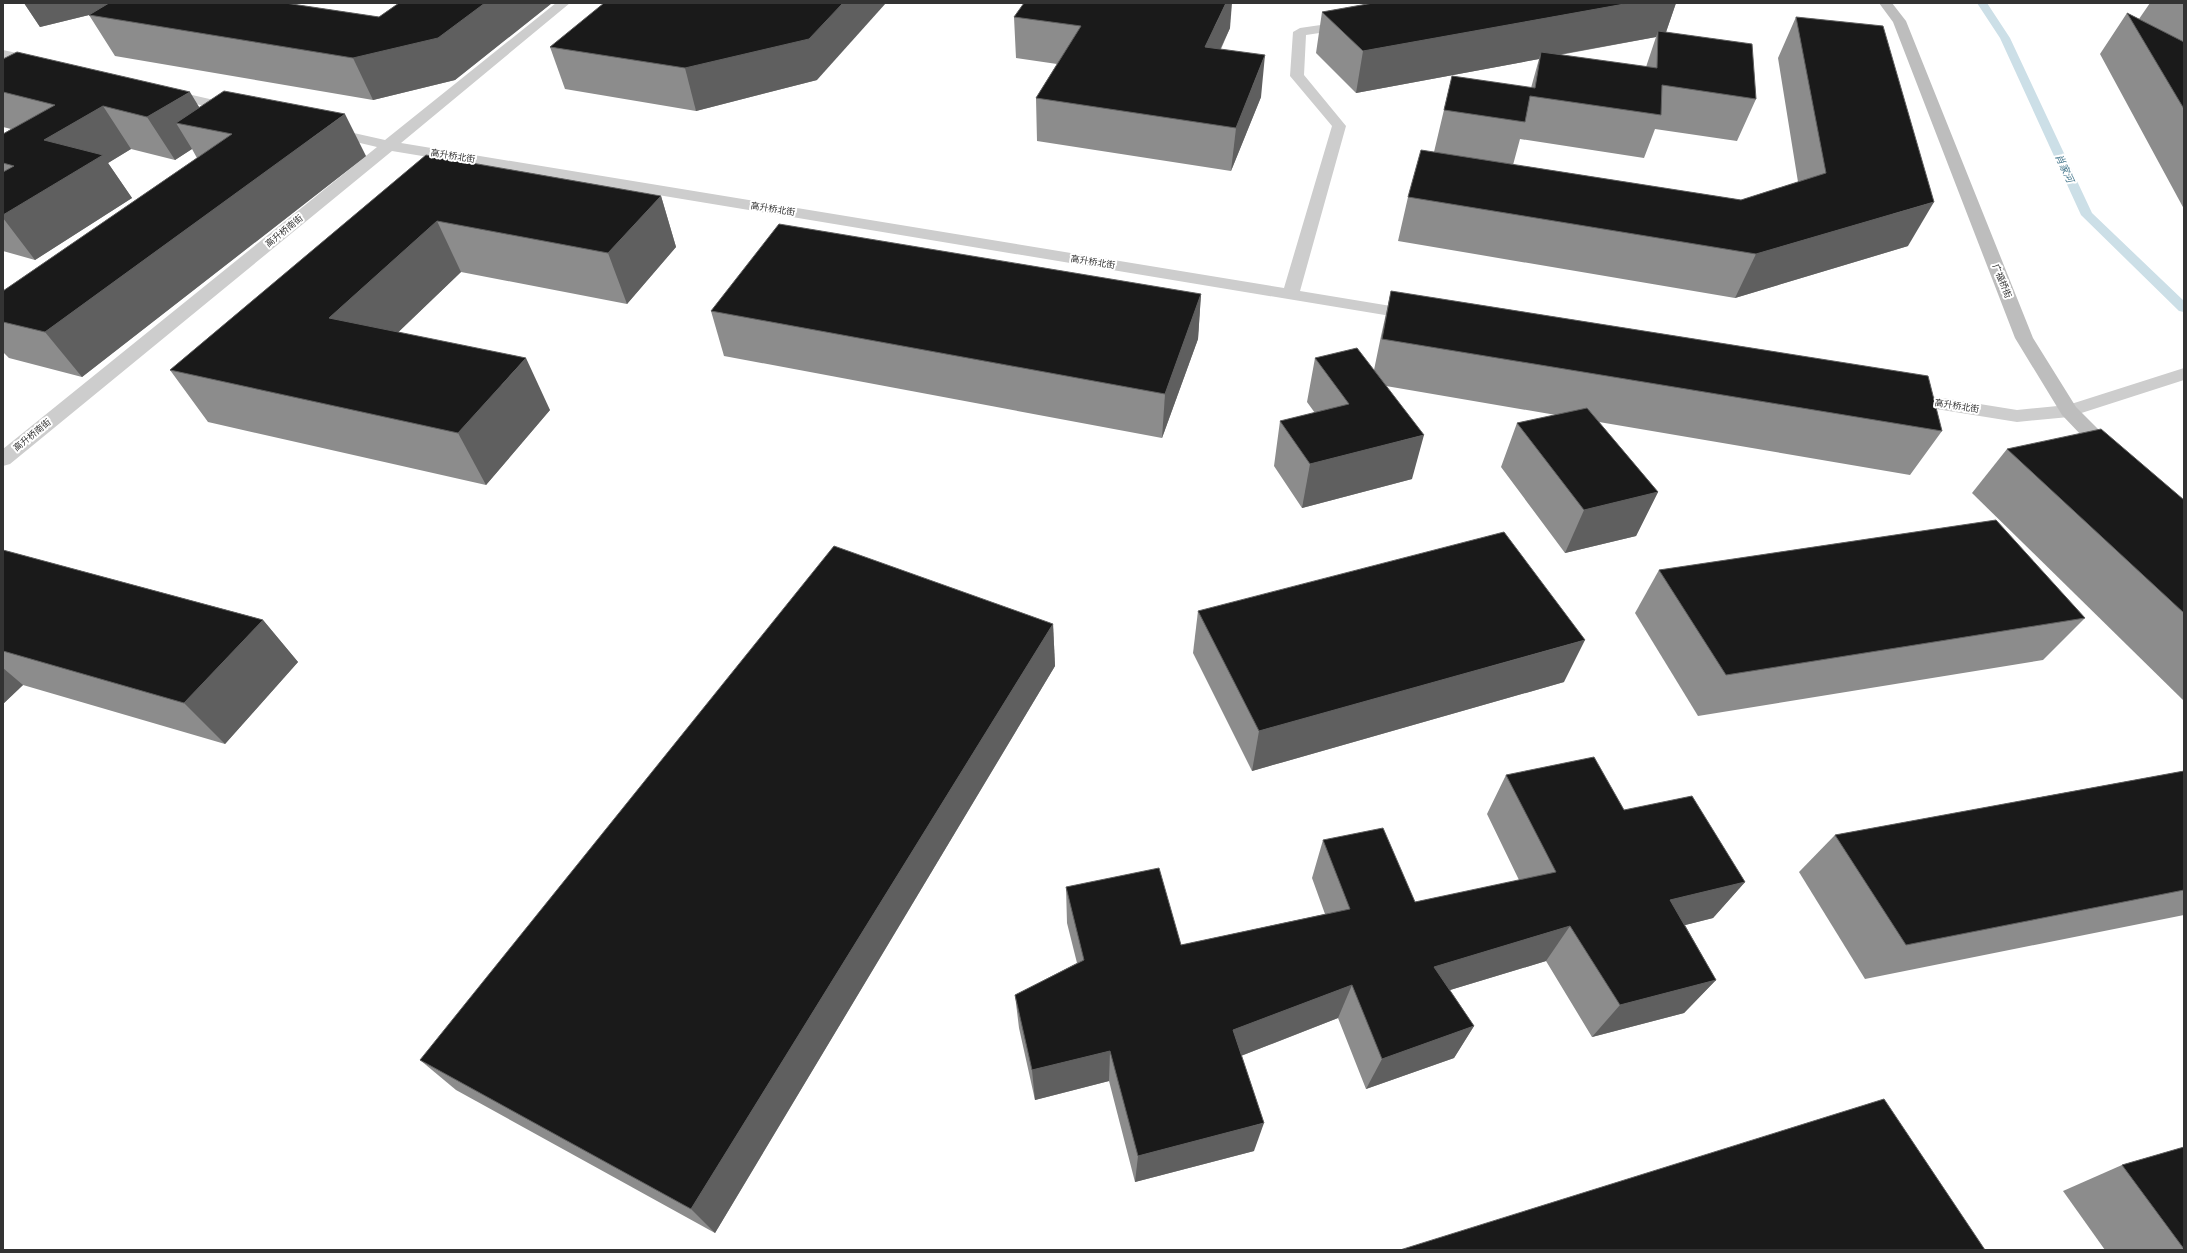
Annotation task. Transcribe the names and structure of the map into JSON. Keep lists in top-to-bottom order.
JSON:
{
  "streets": {
    "main road": ["广福桥街"],
    "street": ["高升桥北街", "高升桥南街"]
  },
  "crossings": [
    ["高升桥北街", "高升桥南街"],
    ["高升桥北街", "广福桥街"]
  ],
  "water": ["肖家河"]
}
